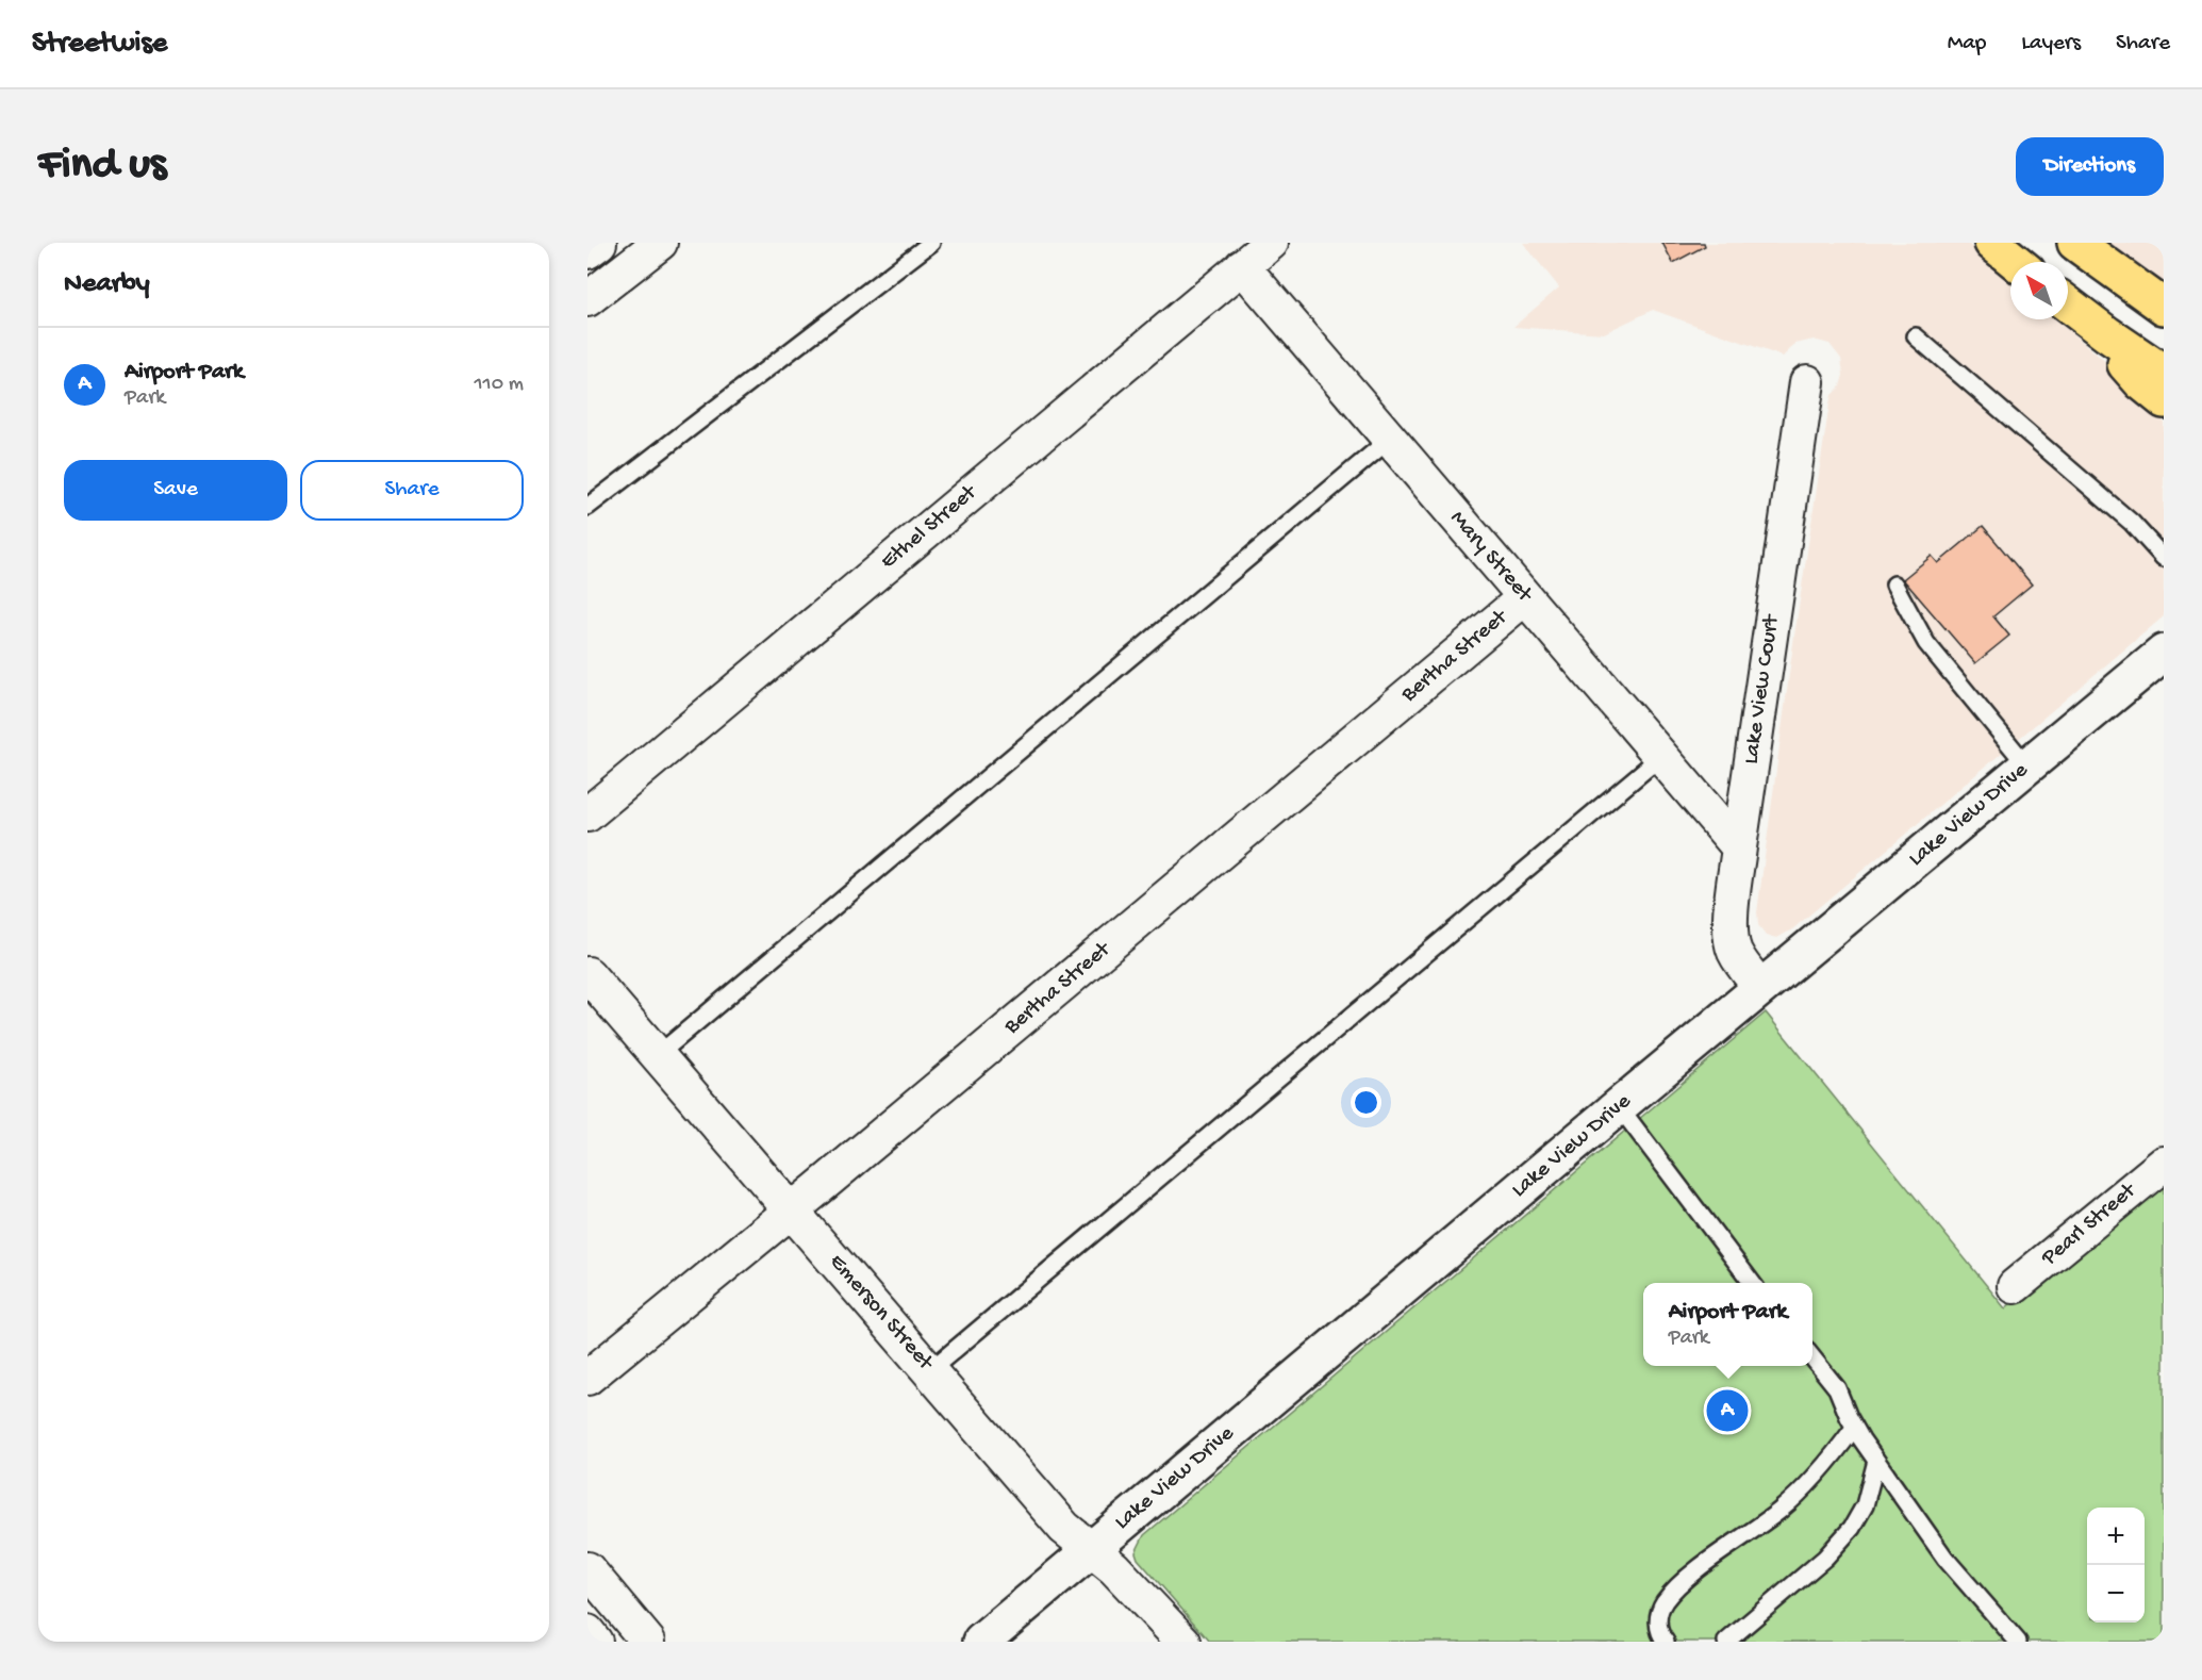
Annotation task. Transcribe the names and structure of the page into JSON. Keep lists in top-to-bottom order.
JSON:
{
  "streets": {
    "street": [
      "Ethel Street",
      "Mary Street",
      "Bertha Street",
      "Lake View Court",
      "Lake View Drive",
      "Pearl Street",
      "Emerson Street"
    ]
  },
  "crossings": [
    ["Ethel Street", "Mary Street"],
    ["Mary Street", "Bertha Street"],
    ["Mary Street", "Lake View Court"],
    ["Bertha Street", "Emerson Street"],
    ["Lake View Court", "Lake View Drive"],
    ["Lake View Drive", "Emerson Street"]
  ],
  "north": "top left",
  "page": {
    "header": "Streetwise",
    "nav": ["Map", "Layers", "Share"],
    "buttons": [
      "Directions",
      ["Save", "Share"]
    ],
    "title": "Find us",
    "heading": "Nearby",
    "list": [
      {
        "mark": "A",
        "name": "Airport Park",
        "note": "Park",
        "value": "110 m"
      }
    ],
    "popup": ["Airport Park", "Park"],
    "pins": "A",
    "map_buttons": ["+", "−"]
  }
}
